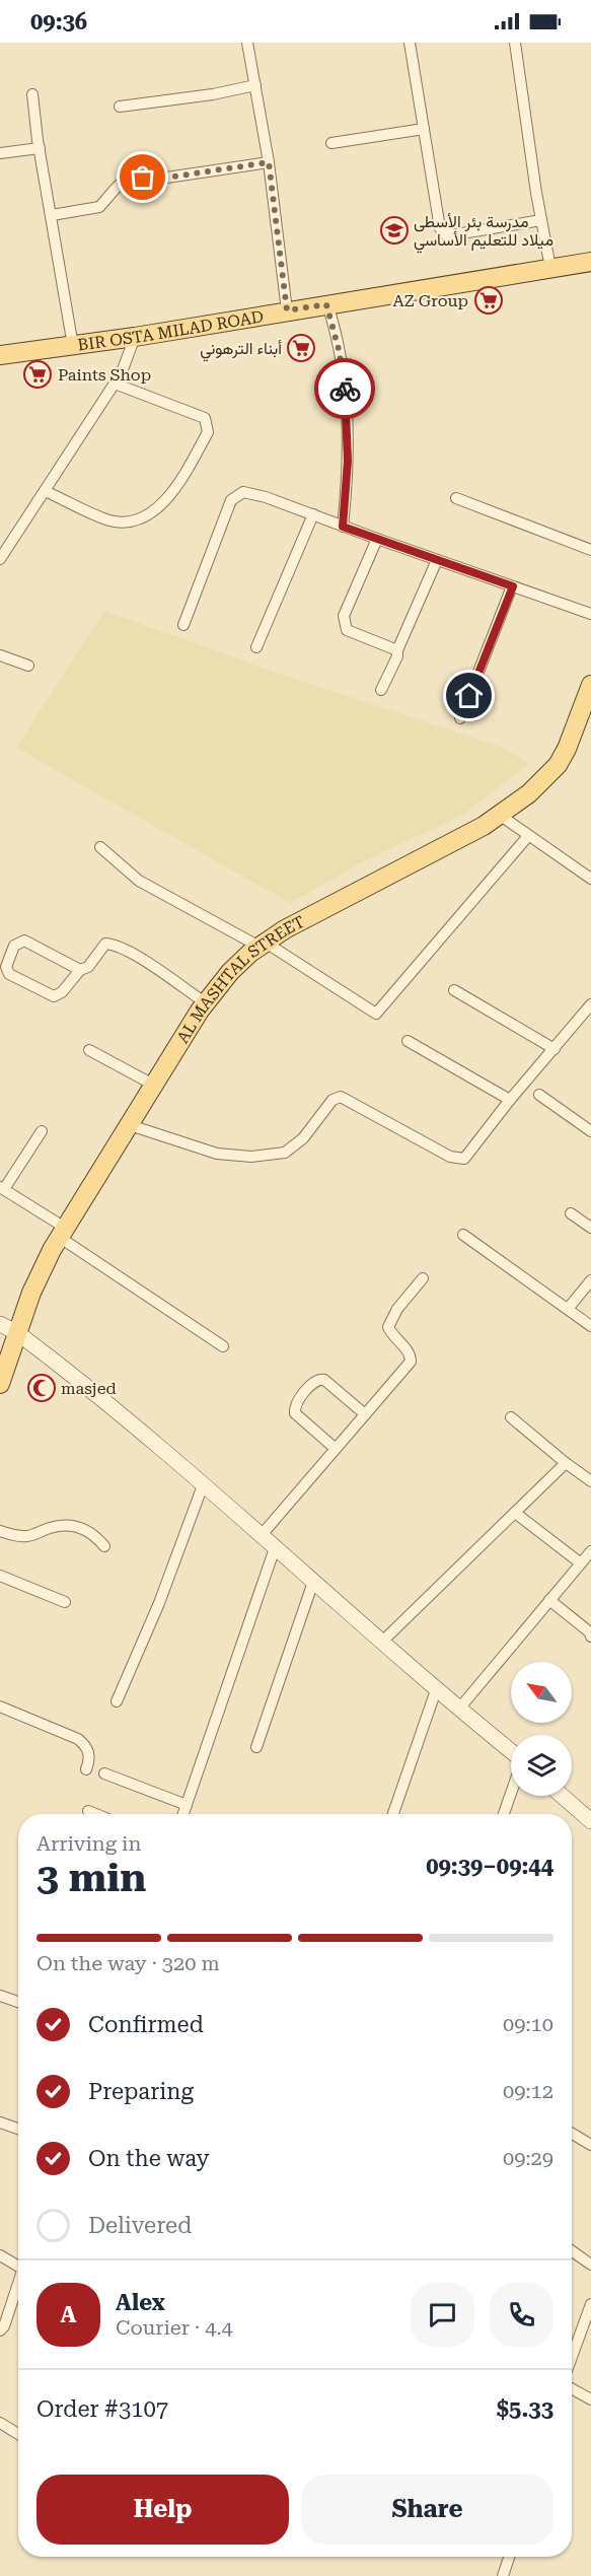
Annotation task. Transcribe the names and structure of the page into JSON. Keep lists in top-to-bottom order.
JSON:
{
  "streets": {
    "main road": ["BIR OSTA MILAD ROAD", "AL MASHTAL STREET"]
  },
  "places": {
    "school or university": ["مدرسة بئر الأسطى ميلاد للتعليم الأساسي"],
    "supermarket": ["AZ Group", "أبناء الترهوني", "Paints Shop"],
    "mosque": ["masjed"]
  },
  "north": "top left",
  "page": {
    "status": "09:36",
    "heading": ["3 min", "Arriving in", "09:39–09:44"],
    "panel": [
      "Alex",
      "Courier · 4.4",
      "Order #3107",
      "$5.33"
    ],
    "bar": "On the way · 320 m",
    "list": [
      ["Confirmed", "09:10"],
      ["Preparing", "09:12"],
      ["On the way", "09:29"],
      "Delivered"
    ],
    "round": "A",
    "buttons": ["Help", "Share"]
  }
}
